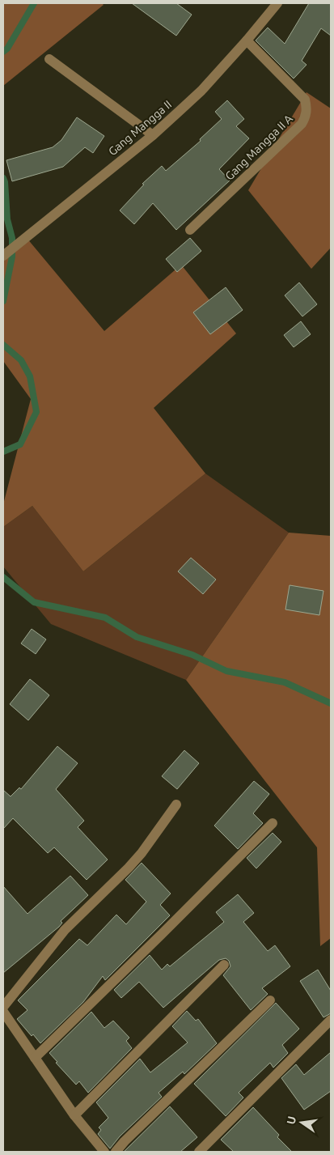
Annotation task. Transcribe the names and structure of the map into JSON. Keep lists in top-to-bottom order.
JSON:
{
  "streets": {
    "street": ["Gang Mangga II", "Gang Mangga II A"]
  },
  "crossings": [
    ["Gang Mangga II", "Gang Mangga II A"]
  ],
  "north": "left"
}
